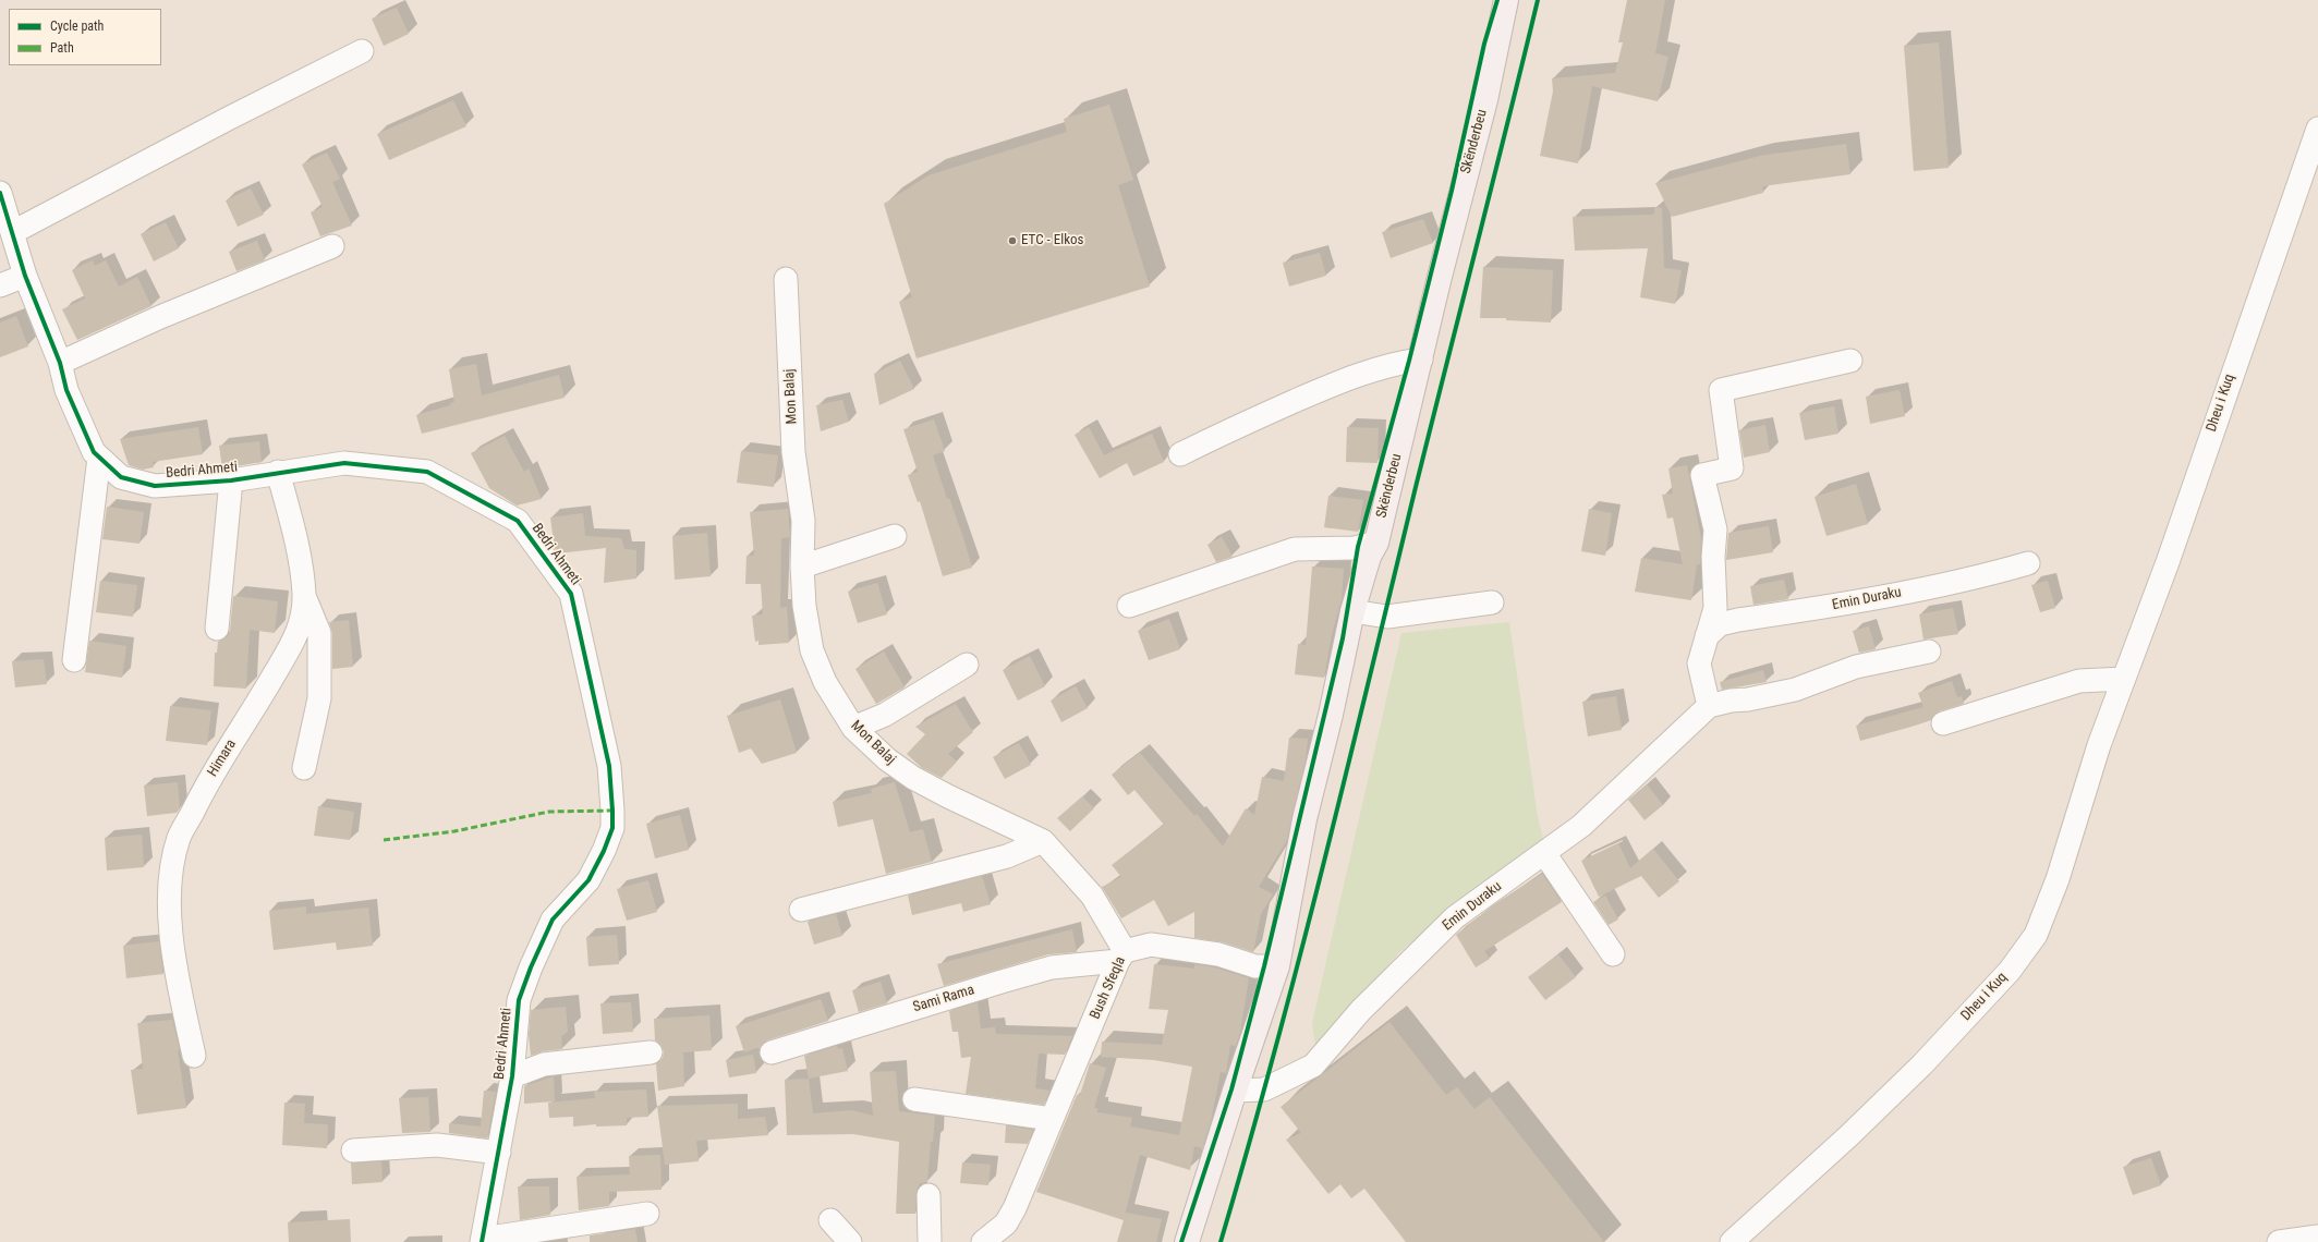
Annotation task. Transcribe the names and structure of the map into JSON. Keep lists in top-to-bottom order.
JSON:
{
  "streets": {
    "main road": ["Skënderbeu"],
    "street": [
      "Mon Balaj",
      "Dheu i Kuq",
      "Bedri Ahmeti",
      "Emin Duraku",
      "Himara",
      "Bush Sfeqla",
      "Sami Rama"
    ]
  },
  "crossings": [
    ["Skënderbeu", "Emin Duraku"],
    ["Skënderbeu", "Bush Sfeqla"],
    ["Mon Balaj", "Bush Sfeqla"],
    ["Mon Balaj", "Sami Rama"],
    ["Bedri Ahmeti", "Himara"],
    ["Bush Sfeqla", "Sami Rama"]
  ],
  "places": ["ETC - Elkos"],
  "legend": ["Cycle path", "Path"]
}
